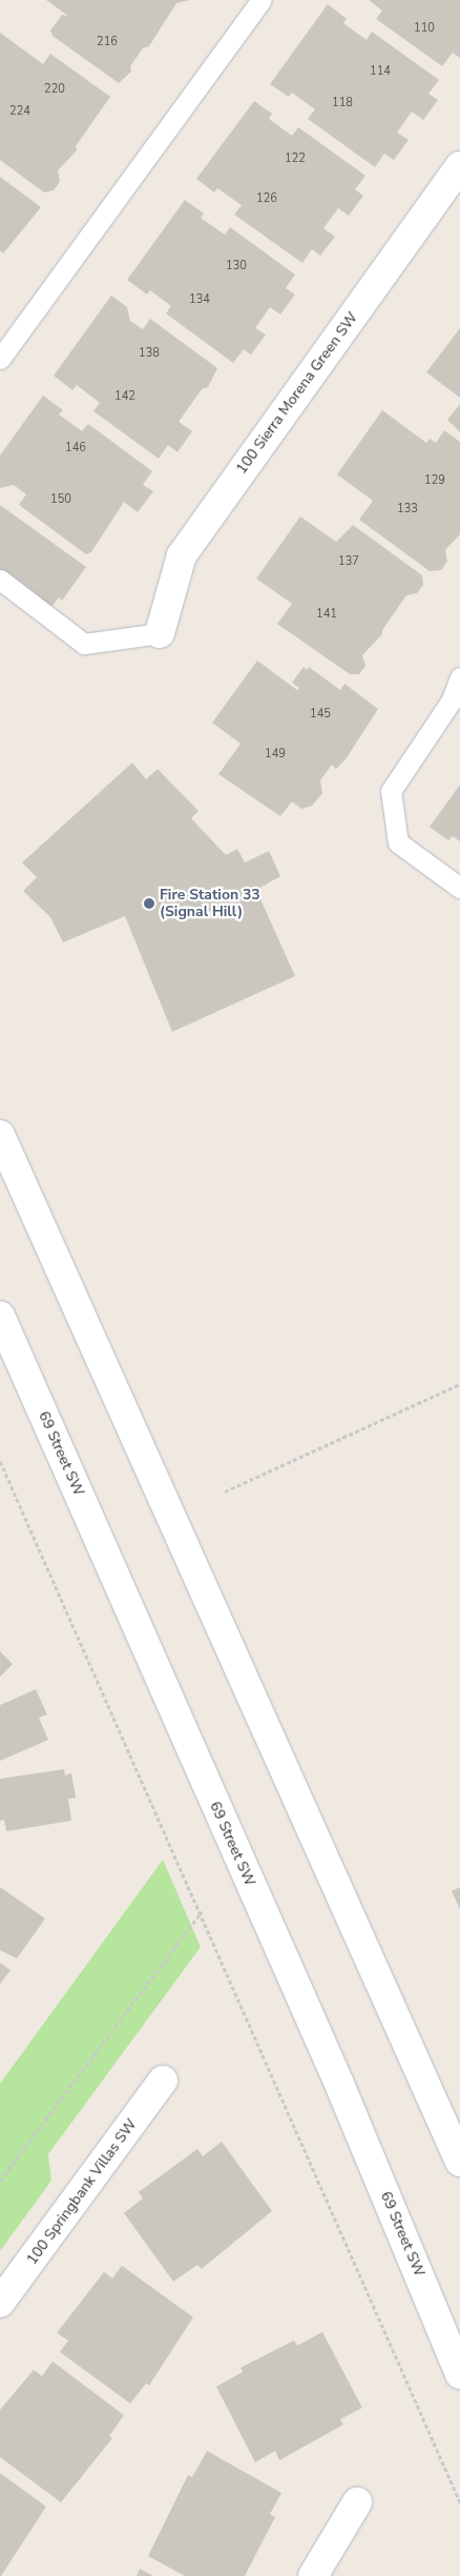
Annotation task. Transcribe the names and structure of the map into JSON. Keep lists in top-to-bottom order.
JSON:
{
  "streets": {
    "main road": ["100 Sierra Morena Green SW", "69 Street SW", "100 Springbank Villas SW"]
  },
  "places": ["Fire Station 33 (Signal Hill)"],
  "house_numbers": [
    "110",
    "216",
    "114",
    "220",
    "118",
    "224",
    "122",
    "126",
    "130",
    "134",
    "138",
    "142",
    "146",
    "129",
    "150",
    "133",
    "137",
    "141",
    "145",
    "149"
  ]
}
